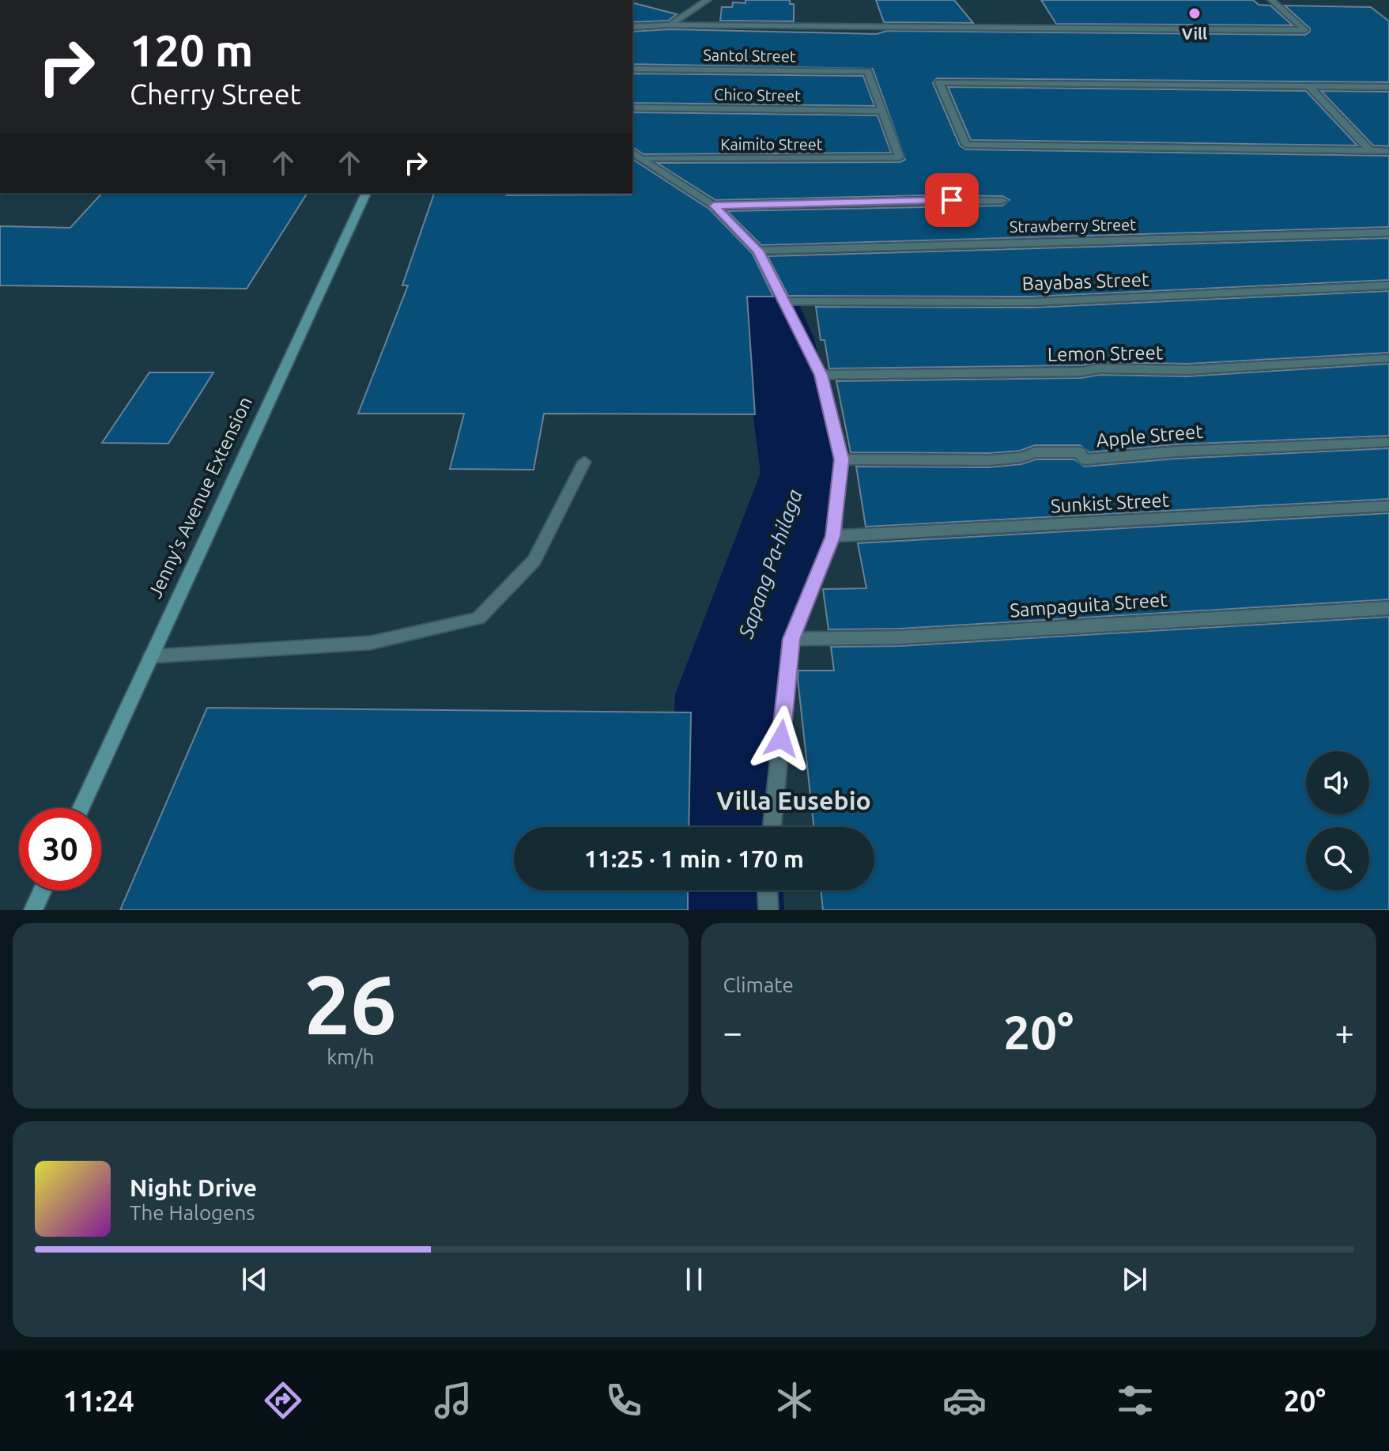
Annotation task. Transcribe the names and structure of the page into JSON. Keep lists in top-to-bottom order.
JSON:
{
  "streets": {
    "street": [
      "Santol Street",
      "Chico Street",
      "Kaimito Street",
      "Strawberry Street",
      "Bayabas Street",
      "Lemon Street",
      "Apple Street",
      "Jenny's Avenue Extension",
      "Sunkist Street",
      "Sampaguita Street"
    ]
  },
  "crossings": [
    ["Santol Street", "Chico Street"],
    ["Santol Street", "Kaimito Street"],
    ["Chico Street", "Kaimito Street"]
  ],
  "districts": ["Villa Eusebio"],
  "water": ["Sapang Pa-hilaga"],
  "places": ["Vill"],
  "page": {
    "turn": ["120 m", "Cherry Street"],
    "limit": "30",
    "trip": "11:25 · 1 min · 170 m",
    "tile": [
      ["26", "km/h"],
      "Climate"
    ],
    "heat": ["−", "20°", "+"],
    "song": ["Night Drive", "The Halogens"],
    "tabs": ["11:24", "20°"]
  }
}
